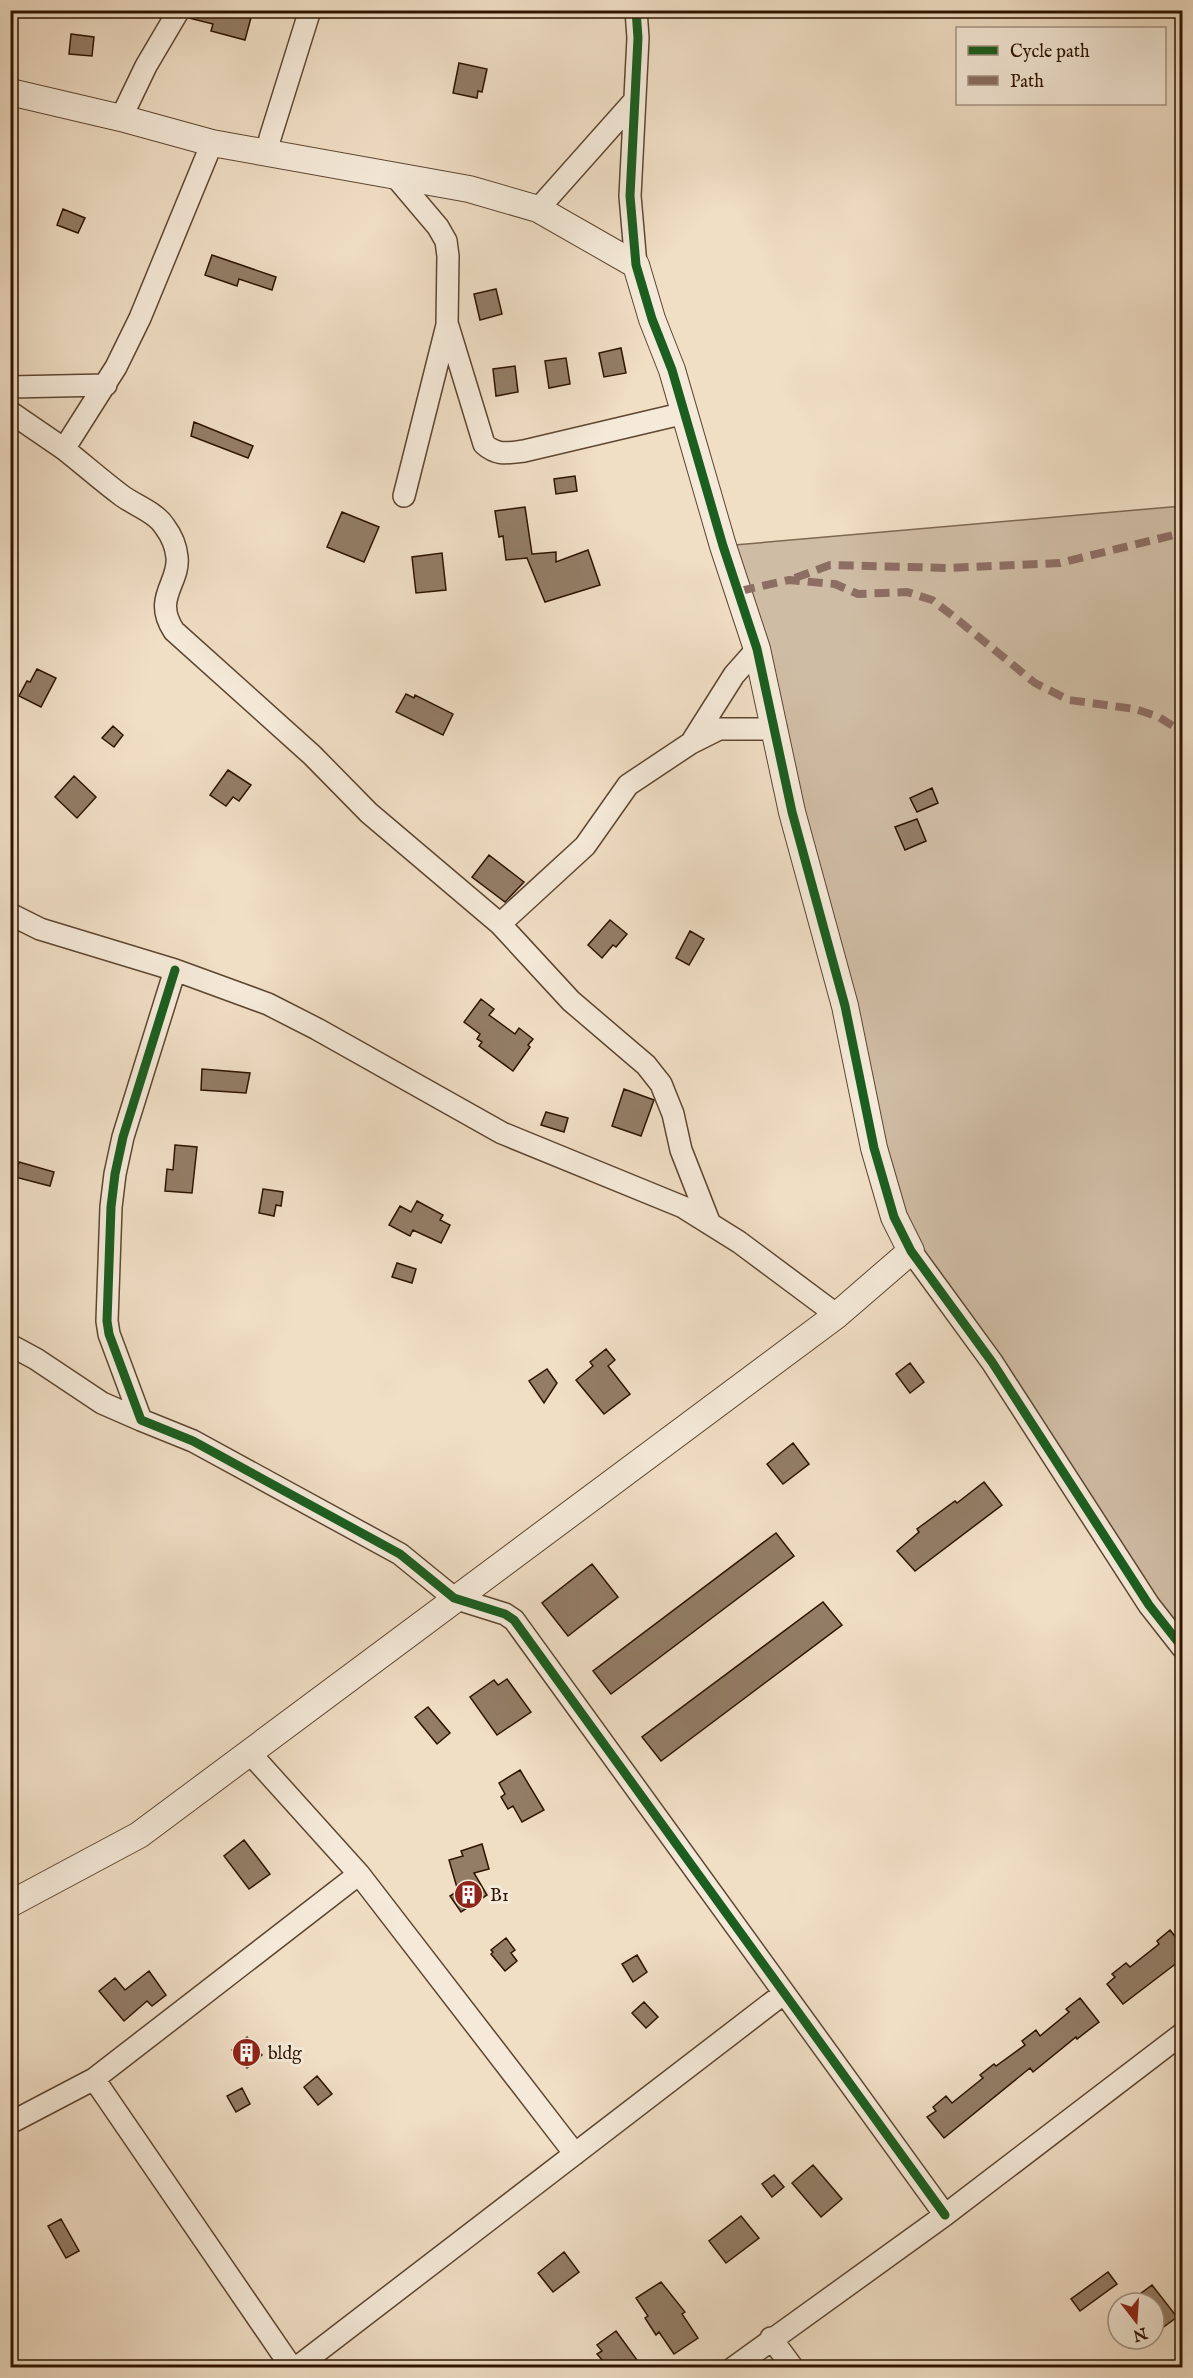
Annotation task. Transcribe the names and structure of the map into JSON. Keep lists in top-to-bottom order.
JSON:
{
  "places": {
    "building": ["B1", "bldg"]
  },
  "legend": ["Cycle path", "Path"],
  "north": "bottom"
}
